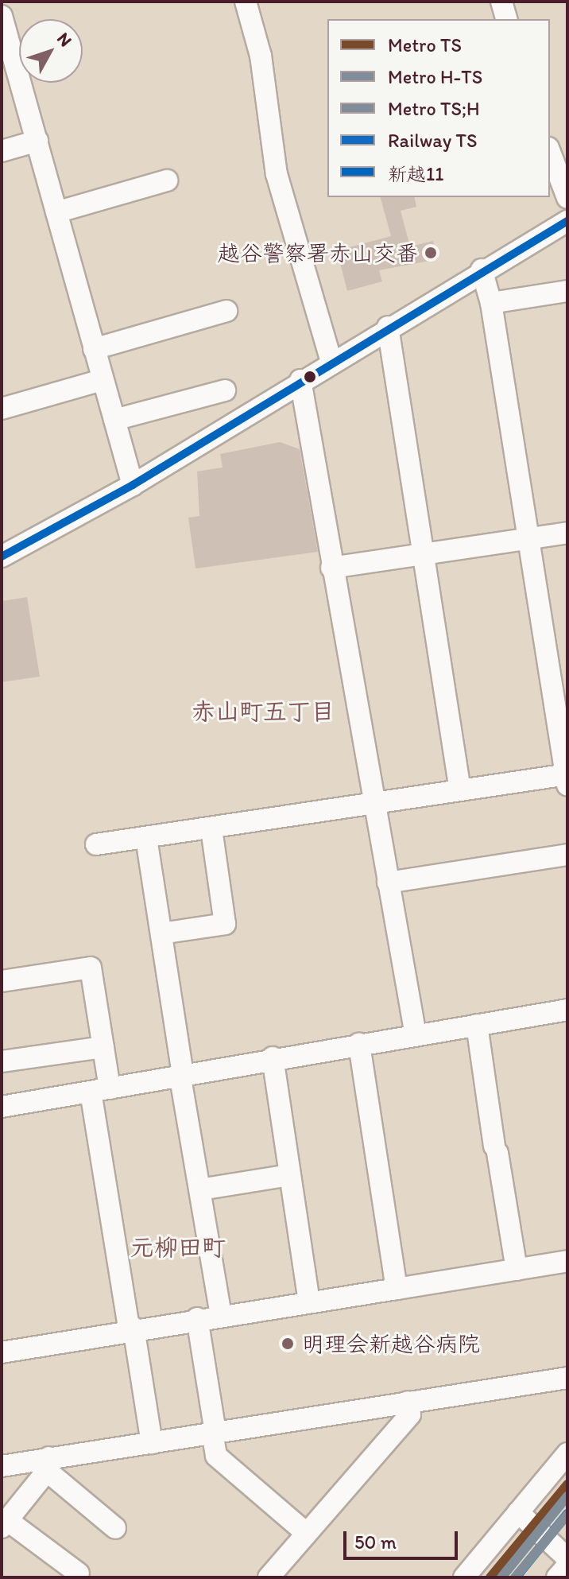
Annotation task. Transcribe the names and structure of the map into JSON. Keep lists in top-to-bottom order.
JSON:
{
  "districts": ["赤山町五丁目", "元柳田町"],
  "places": ["越谷警察署赤山交番", "明理会新越谷病院"],
  "lines": [
    "transit line 新越11",
    "metro line TS",
    "metro line H-TS",
    "rail line TS",
    "metro line TS;H"
  ],
  "legend": [
    "Metro TS",
    "Metro H-TS",
    "Metro TS;H",
    "Railway TS",
    "新越11"
  ],
  "scale_bar": "50 m",
  "north": "top right"
}
